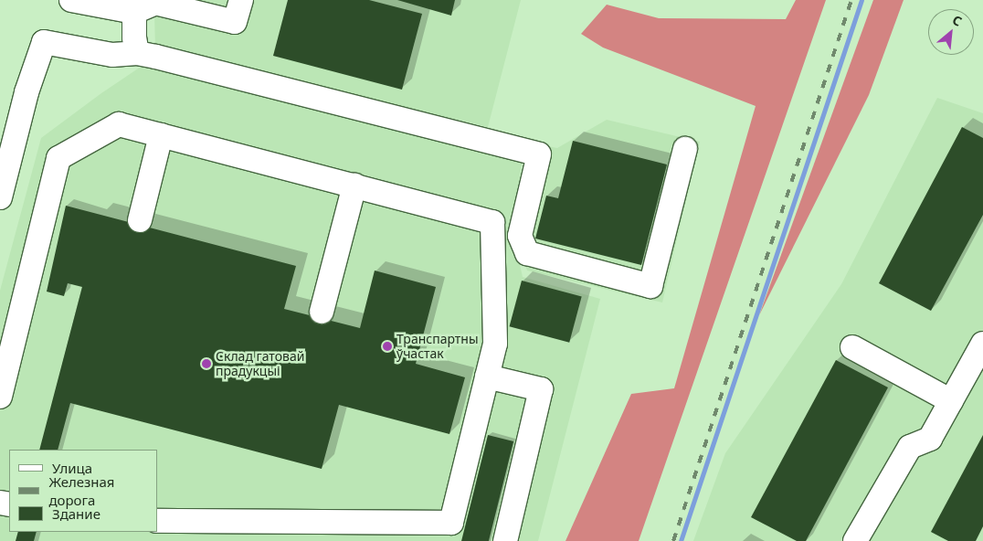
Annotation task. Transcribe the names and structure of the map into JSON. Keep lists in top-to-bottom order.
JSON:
{
  "places": ["Транспартны ўчастак", "Склад гатовай прадукцыі"],
  "legend": ["Улица", "Железная дорога", "Здание"],
  "north": "top right"
}
